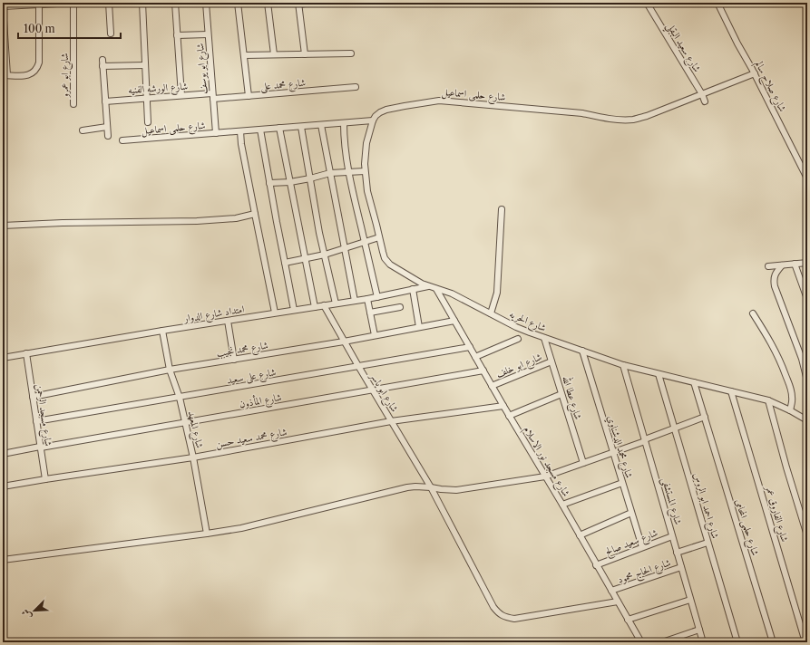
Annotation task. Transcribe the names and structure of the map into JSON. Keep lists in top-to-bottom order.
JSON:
{
  "streets": {
    "street": [
      "شارع سعيد البقلي",
      "شارع ابو يوسف",
      "شارع ابو عمرو",
      "شارع محمد على",
      "شارع صلاح سالم",
      "شارع الورشه الفنيه",
      "شارع حلمى اسماعيل",
      "امتداد شارع الدوار",
      "شارع الحريه",
      "شارع محمد نجيب",
      "شارع ابو خلف",
      "شارع على سعيد",
      "شارع ابو ياسر",
      "شارع عطا الله",
      "شارع المأذون",
      "شارع مسجد الرحمن",
      "شارع المعهد",
      "شارع محمد سعيد حسن",
      "شارع محمد الدشناوي",
      "شارع مسجد نور الاسلام",
      "شارع المستشفى",
      "شارع احمد ابو الروس",
      "شارع الفاروق عمر",
      "شارع حلمى المحامى",
      "شارع سعيد صالح",
      "شارع الحاج محمود"
    ]
  },
  "crossings": [
    ["شارع سعيد البقلي", "شارع حلمى اسماعيل"],
    ["شارع ابو يوسف", "شارع محمد على"],
    ["شارع ابو يوسف", "شارع الورشه الفنيه"],
    ["شارع ابو يوسف", "شارع حلمى اسماعيل"],
    ["شارع محمد على", "شارع الورشه الفنيه"],
    ["شارع صلاح سالم", "شارع حلمى اسماعيل"],
    ["شارع حلمى اسماعيل", "شارع الحريه"],
    ["امتداد شارع الدوار", "شارع الحريه"],
    ["امتداد شارع الدوار", "شارع ابو ياسر"],
    ["امتداد شارع الدوار", "شارع مسجد الرحمن"],
    ["امتداد شارع الدوار", "شارع المعهد"],
    ["شارع الحريه", "شارع عطا الله"],
    ["شارع الحريه", "شارع محمد الدشناوي"],
    ["شارع الحريه", "شارع مسجد نور الاسلام"],
    ["شارع الحريه", "شارع المستشفى"],
    ["شارع الحريه", "شارع احمد ابو الروس"],
    ["شارع الحريه", "شارع الفاروق عمر"],
    ["شارع الحريه", "شارع حلمى المحامى"],
    ["شارع محمد نجيب", "شارع ابو ياسر"],
    ["شارع محمد نجيب", "شارع مسجد الرحمن"],
    ["شارع محمد نجيب", "شارع المعهد"],
    ["شارع محمد نجيب", "شارع مسجد نور الاسلام"],
    ["شارع ابو خلف", "شارع عطا الله"],
    ["شارع ابو خلف", "شارع مسجد نور الاسلام"],
    ["شارع على سعيد", "شارع ابو ياسر"],
    ["شارع على سعيد", "شارع مسجد الرحمن"],
    ["شارع على سعيد", "شارع المعهد"],
    ["شارع على سعيد", "شارع مسجد نور الاسلام"],
    ["شارع ابو ياسر", "شارع المأذون"],
    ["شارع ابو ياسر", "شارع محمد سعيد حسن"],
    ["شارع ابو ياسر", "شارع مسجد نور الاسلام"],
    ["شارع المأذون", "شارع مسجد الرحمن"],
    ["شارع المأذون", "شارع المعهد"],
    ["شارع المأذون", "شارع مسجد نور الاسلام"],
    ["شارع مسجد الرحمن", "شارع محمد سعيد حسن"],
    ["شارع المعهد", "شارع محمد سعيد حسن"],
    ["شارع محمد سعيد حسن", "شارع مسجد نور الاسلام"],
    ["شارع محمد الدشناوي", "شارع سعيد صالح"],
    ["شارع مسجد نور الاسلام", "شارع سعيد صالح"],
    ["شارع مسجد نور الاسلام", "شارع الحاج محمود"],
    ["شارع المستشفى", "شارع سعيد صالح"],
    ["شارع المستشفى", "شارع الحاج محمود"]
  ],
  "scale_bar": "100 m",
  "north": "bottom left"
}
